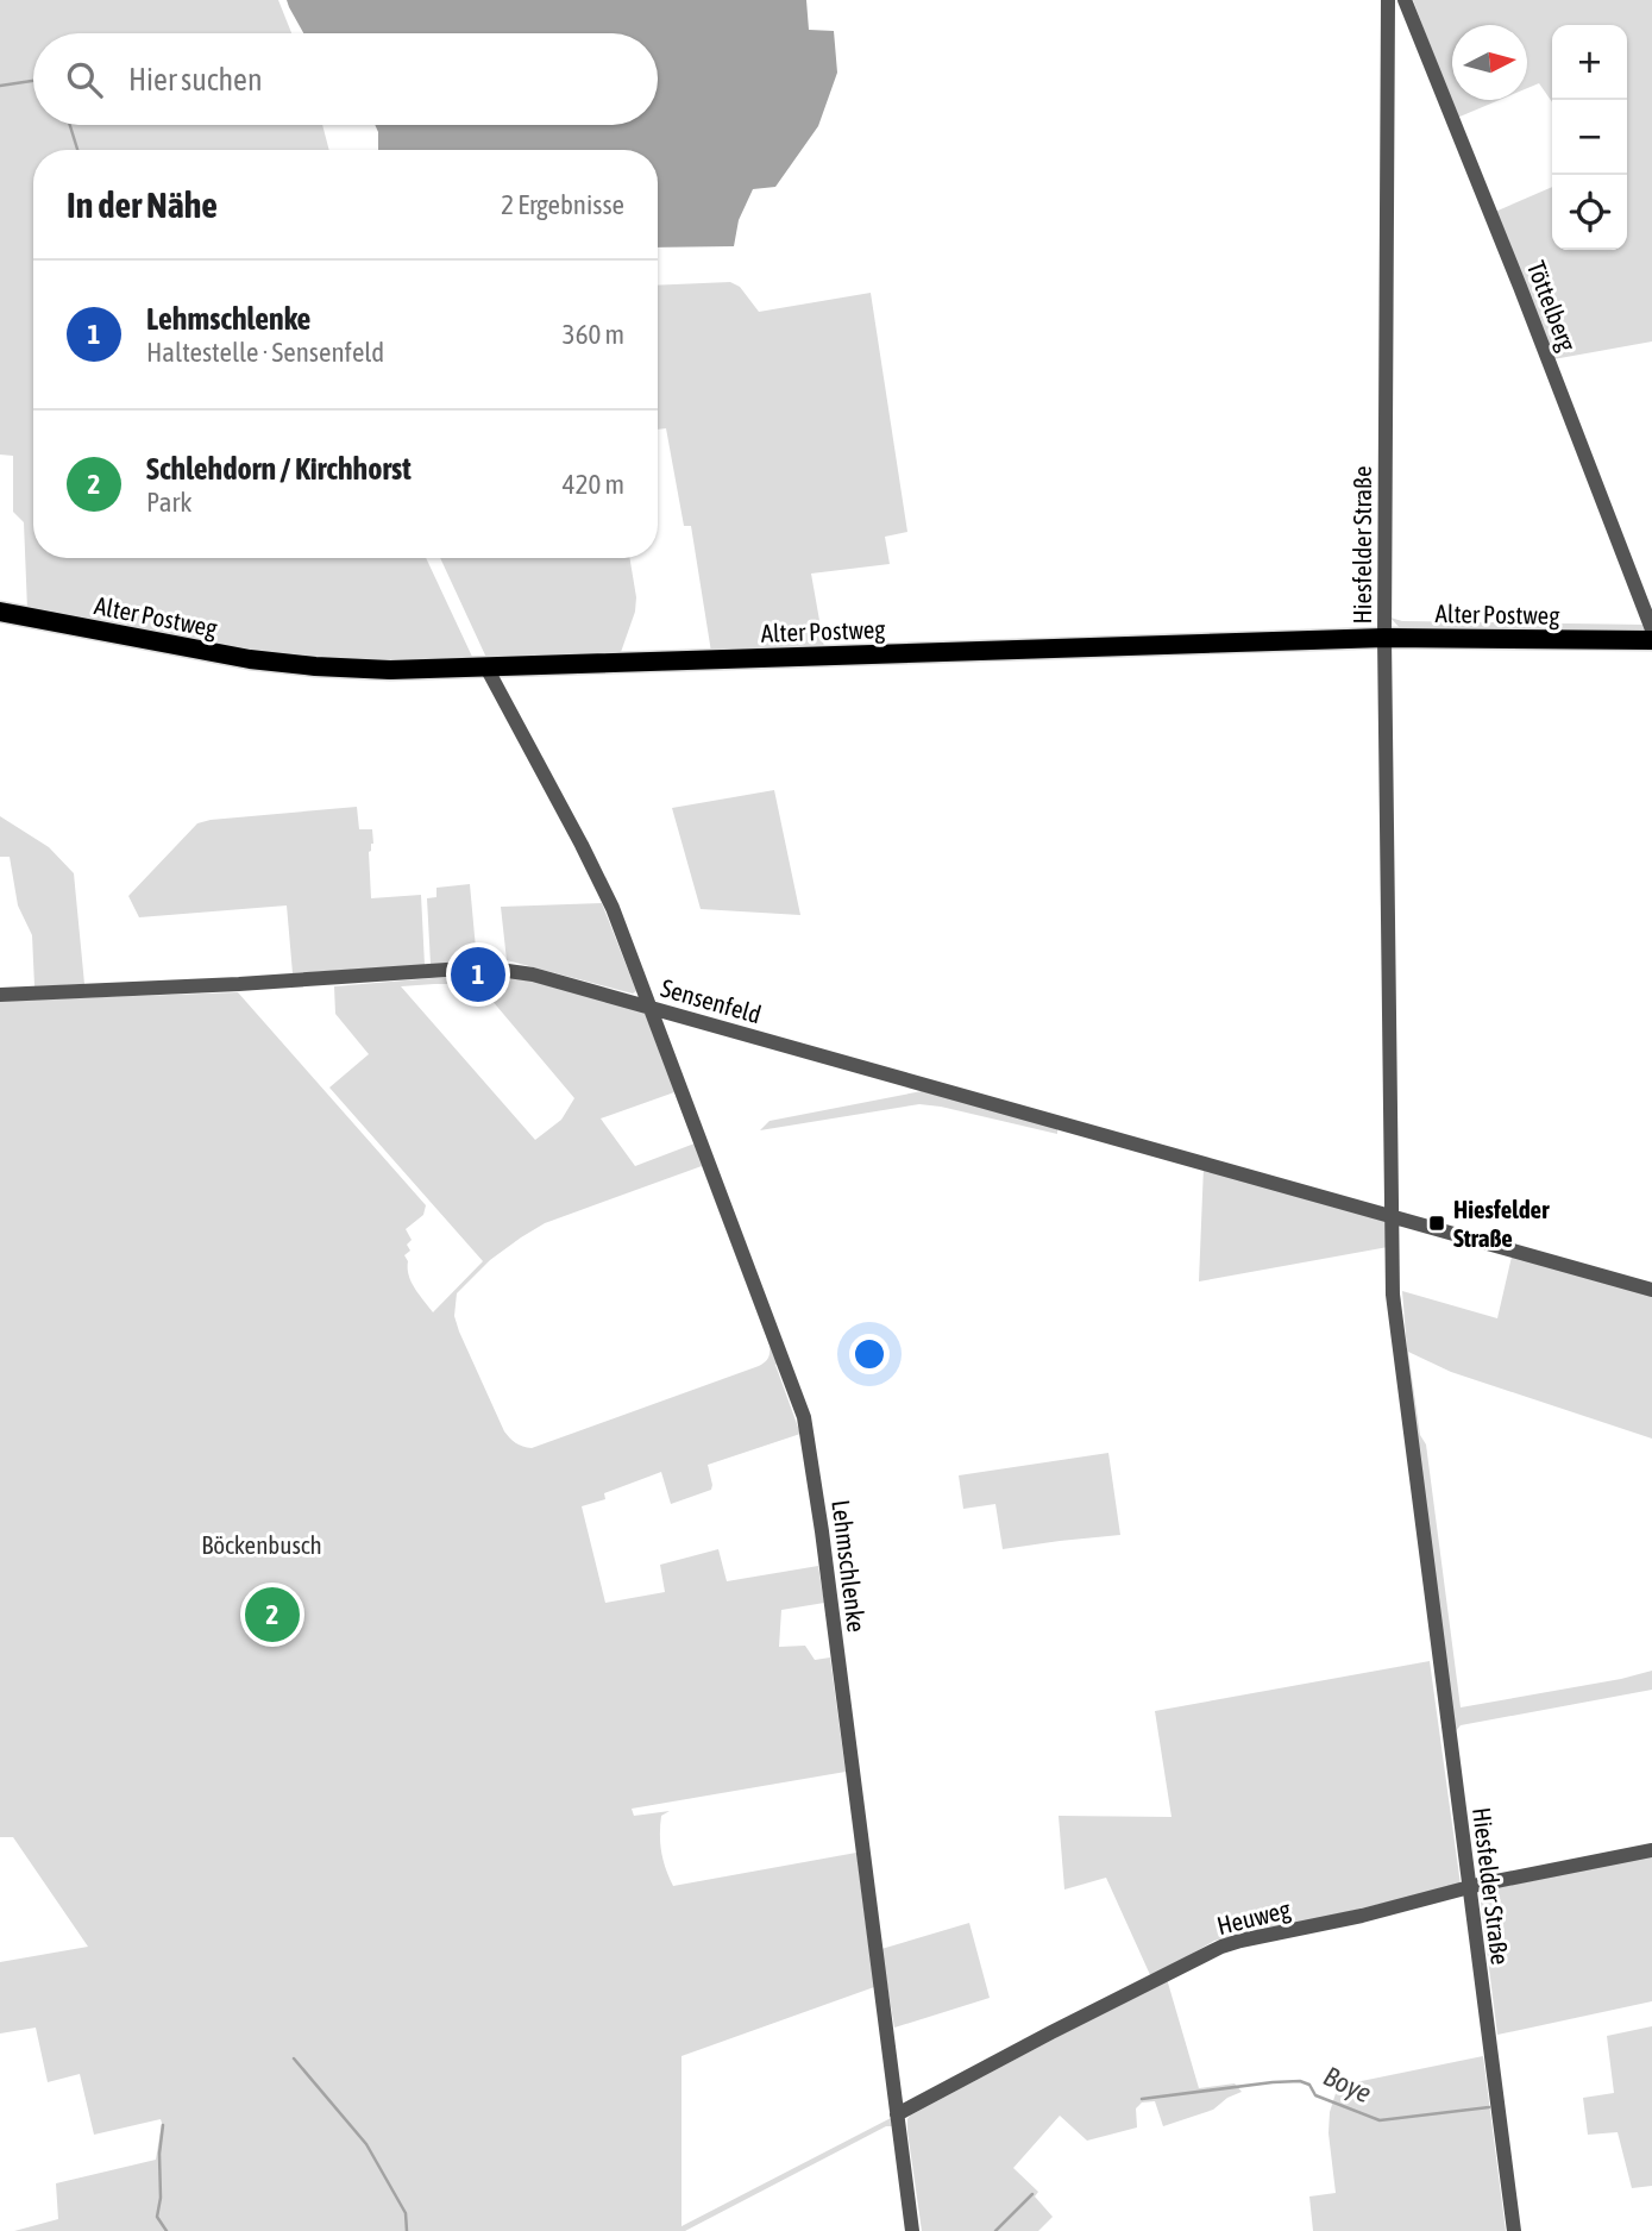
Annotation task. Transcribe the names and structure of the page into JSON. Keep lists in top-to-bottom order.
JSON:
{
  "streets": {
    "main road": ["Alter Postweg"],
    "street": [
      "Töttelberg",
      "Hiesfelder Straße",
      "Sensenfeld",
      "Lehmschlenke",
      "Heuweg"
    ]
  },
  "crossings": [
    ["Hiesfelder Straße", "Alter Postweg"],
    ["Hiesfelder Straße", "Sensenfeld"],
    ["Hiesfelder Straße", "Heuweg"],
    ["Alter Postweg", "Lehmschlenke"],
    ["Sensenfeld", "Lehmschlenke"],
    ["Lehmschlenke", "Heuweg"]
  ],
  "water": ["Boye"],
  "parks": ["Böckenbusch"],
  "places": {
    "transit": ["Hiesfelder Straße"]
  },
  "north": "right",
  "page": {
    "map_buttons": ["+", "−"],
    "search": "Hier suchen",
    "heading": ["In der Nähe", "2 Ergebnisse"],
    "list": [
      {
        "mark": "1",
        "name": "Lehmschlenke",
        "note": "Haltestelle · Sensenfeld",
        "value": "360 m"
      },
      {
        "mark": "2",
        "name": "Schlehdorn / Kirchhorst",
        "note": "Park",
        "value": "420 m"
      }
    ],
    "pins": ["1", "2"]
  }
}
